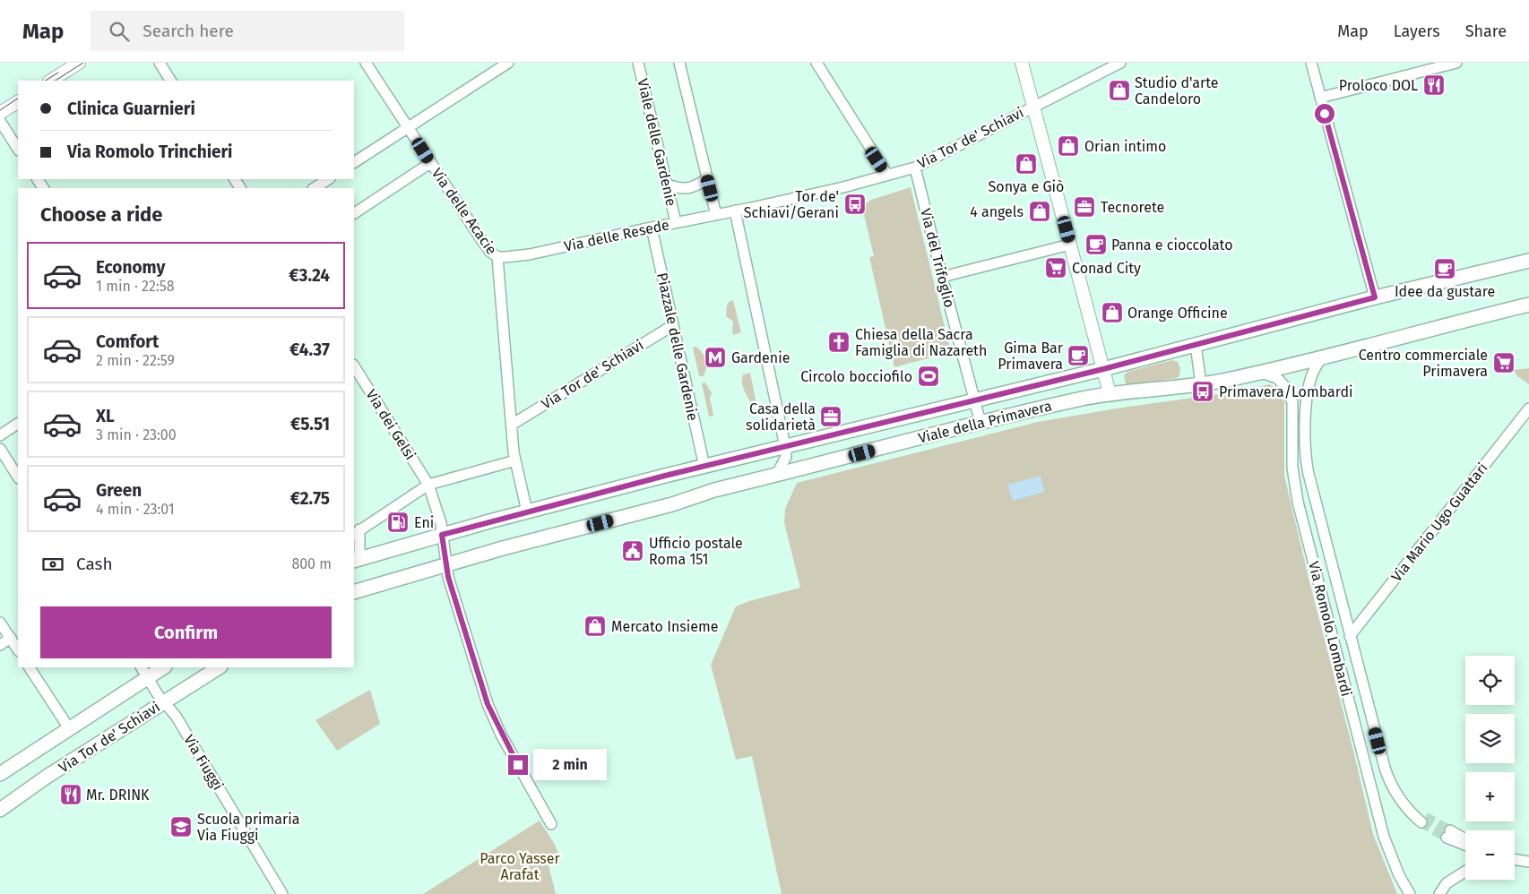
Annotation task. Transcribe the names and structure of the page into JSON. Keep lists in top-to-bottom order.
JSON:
{
  "streets": {
    "main road": ["Via Tor de' Schiavi", "Viale della Primavera"],
    "street": [
      "Viale delle Gardenie",
      "Via delle Acacie",
      "Via delle Resede",
      "Via del Trifoglio",
      "Piazzale delle Gardenie",
      "Via dei Gelsi",
      "Via Mario Ugo Guattari",
      "Via Romolo Lombardi",
      "Via Fiuggi"
    ]
  },
  "crossings": [
    ["Via Tor de' Schiavi", "Via delle Acacie"],
    ["Via Tor de' Schiavi", "Via delle Resede"],
    ["Via Tor de' Schiavi", "Via del Trifoglio"],
    ["Via Tor de' Schiavi", "Piazzale delle Gardenie"],
    ["Via Tor de' Schiavi", "Via Fiuggi"],
    ["Viale delle Gardenie", "Via delle Resede"],
    ["Via delle Acacie", "Via delle Resede"],
    ["Via delle Acacie", "Viale della Primavera"],
    ["Via delle Resede", "Piazzale delle Gardenie"],
    ["Via del Trifoglio", "Viale della Primavera"],
    ["Piazzale delle Gardenie", "Viale della Primavera"],
    ["Viale della Primavera", "Via dei Gelsi"],
    ["Viale della Primavera", "Via Romolo Lombardi"],
    ["Via Mario Ugo Guattari", "Via Romolo Lombardi"]
  ],
  "parks": ["Parco Yasser Arafat"],
  "places": {
    "restaurant": ["Proloco DOL", "Mr. DRINK"],
    "shop": [
      "Studio d'arte Candeloro",
      "Orian intimo",
      "Sonya e Giò",
      "4 angels",
      "Orange Officine",
      "Mercato Insieme"
    ],
    "bus stop": ["Tor de' Schiavi/Gerani", "Primavera/Lombardi"],
    "office": ["Tecnorete", "Casa della solidarietà"],
    "cafe": ["Panna e cioccolato", "Idee da gustare", "Gima Bar Primavera"],
    "supermarket": ["Conad City", "Centro commerciale Primavera"],
    "church": ["Chiesa della Sacra Famiglia di Nazareth"],
    "metro station": ["Gardenie"],
    "sports": ["Circolo bocciofilo"],
    "fuel station": ["Eni"],
    "public building": ["Ufficio postale Roma 151"],
    "school or university": ["Scuola primaria Via Fiuggi"]
  },
  "page": {
    "header": "Map",
    "search": "Search here",
    "nav": ["Map", "Layers", "Share"],
    "banner": ["Clinica Guarnieri", "Via Romolo Trinchieri"],
    "heading": "Choose a ride",
    "list": [
      {
        "name": "Economy",
        "note": "1 min · 22:58",
        "value": "€3.24"
      },
      {
        "name": "Comfort",
        "note": "2 min · 22:59",
        "value": "€4.37"
      },
      {
        "name": "XL",
        "note": "3 min · 23:00",
        "value": "€5.51"
      },
      {
        "name": "Green",
        "note": "4 min · 23:01",
        "value": "€2.75"
      }
    ],
    "pay": ["Cash", "800 m"],
    "buttons": "Confirm",
    "map_buttons": ["+", "−"],
    "bubble": "2 min"
  }
}
